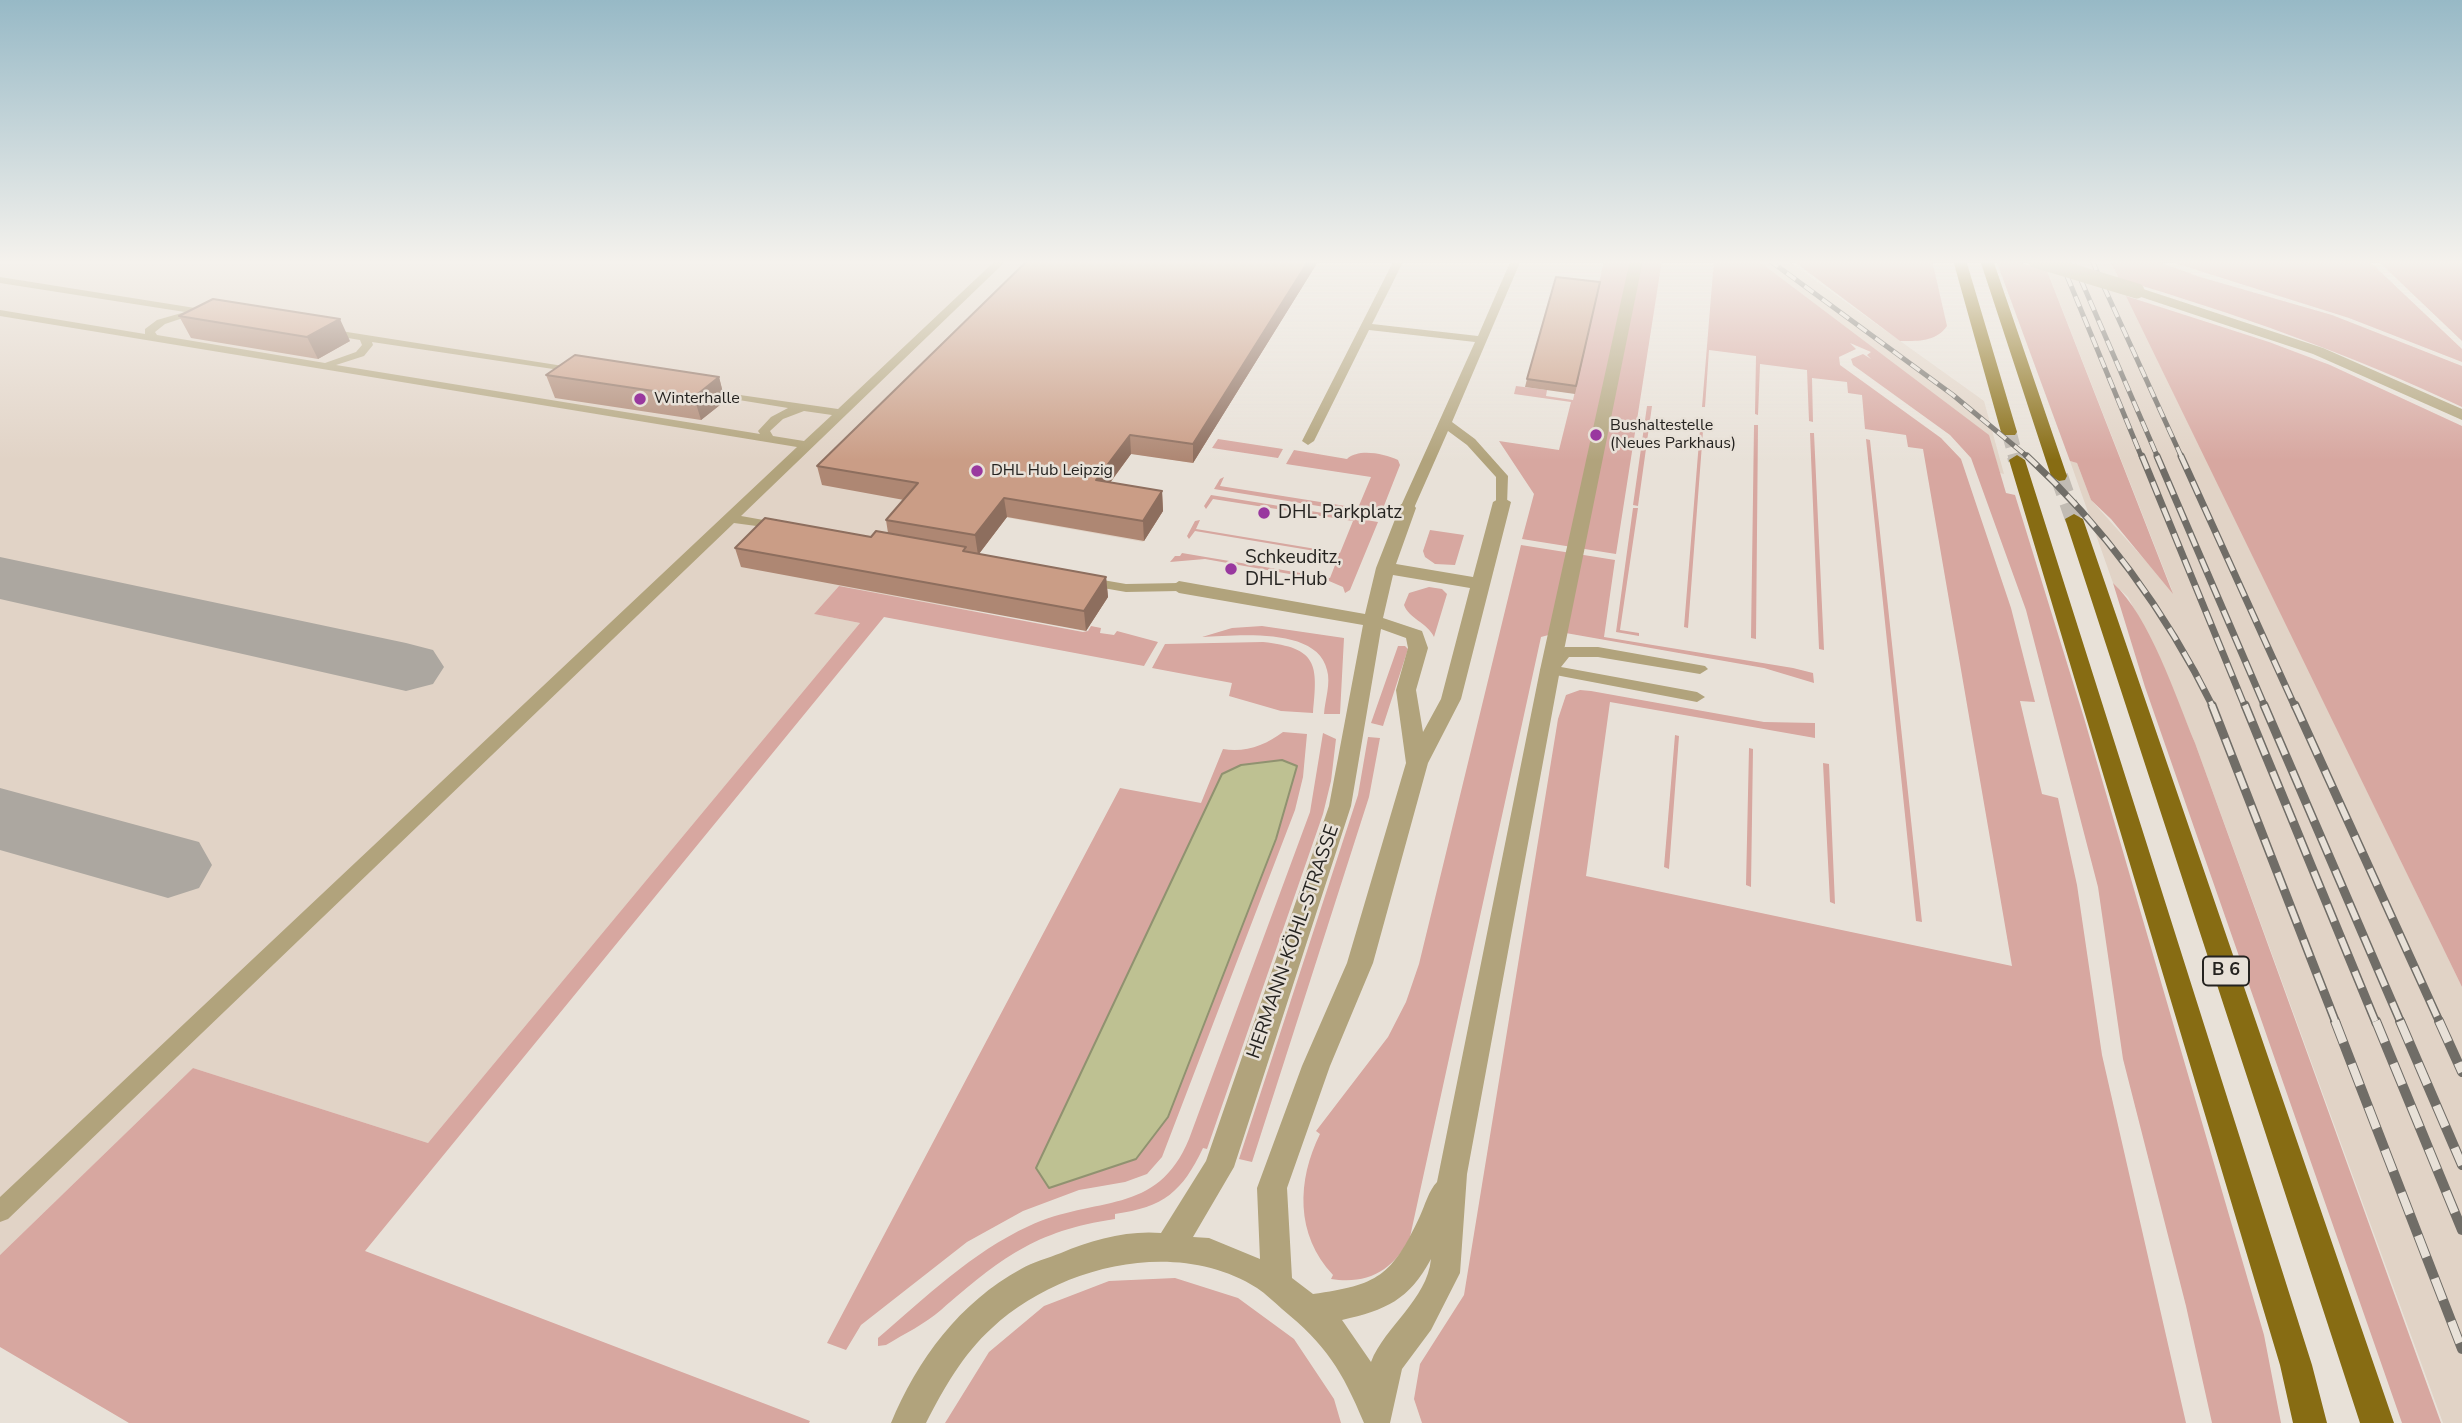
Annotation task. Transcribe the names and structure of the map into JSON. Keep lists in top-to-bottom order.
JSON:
{
  "streets": {
    "main road": ["B 6"],
    "street": ["HERMANN-KÖHL-STRASSE"]
  },
  "places": [
    "Winterhalle",
    "Bushaltestelle (Neues Parkhaus)",
    "DHL Hub Leipzig",
    "DHL Parkplatz",
    "Schkeuditz, DHL-Hub"
  ]
}
